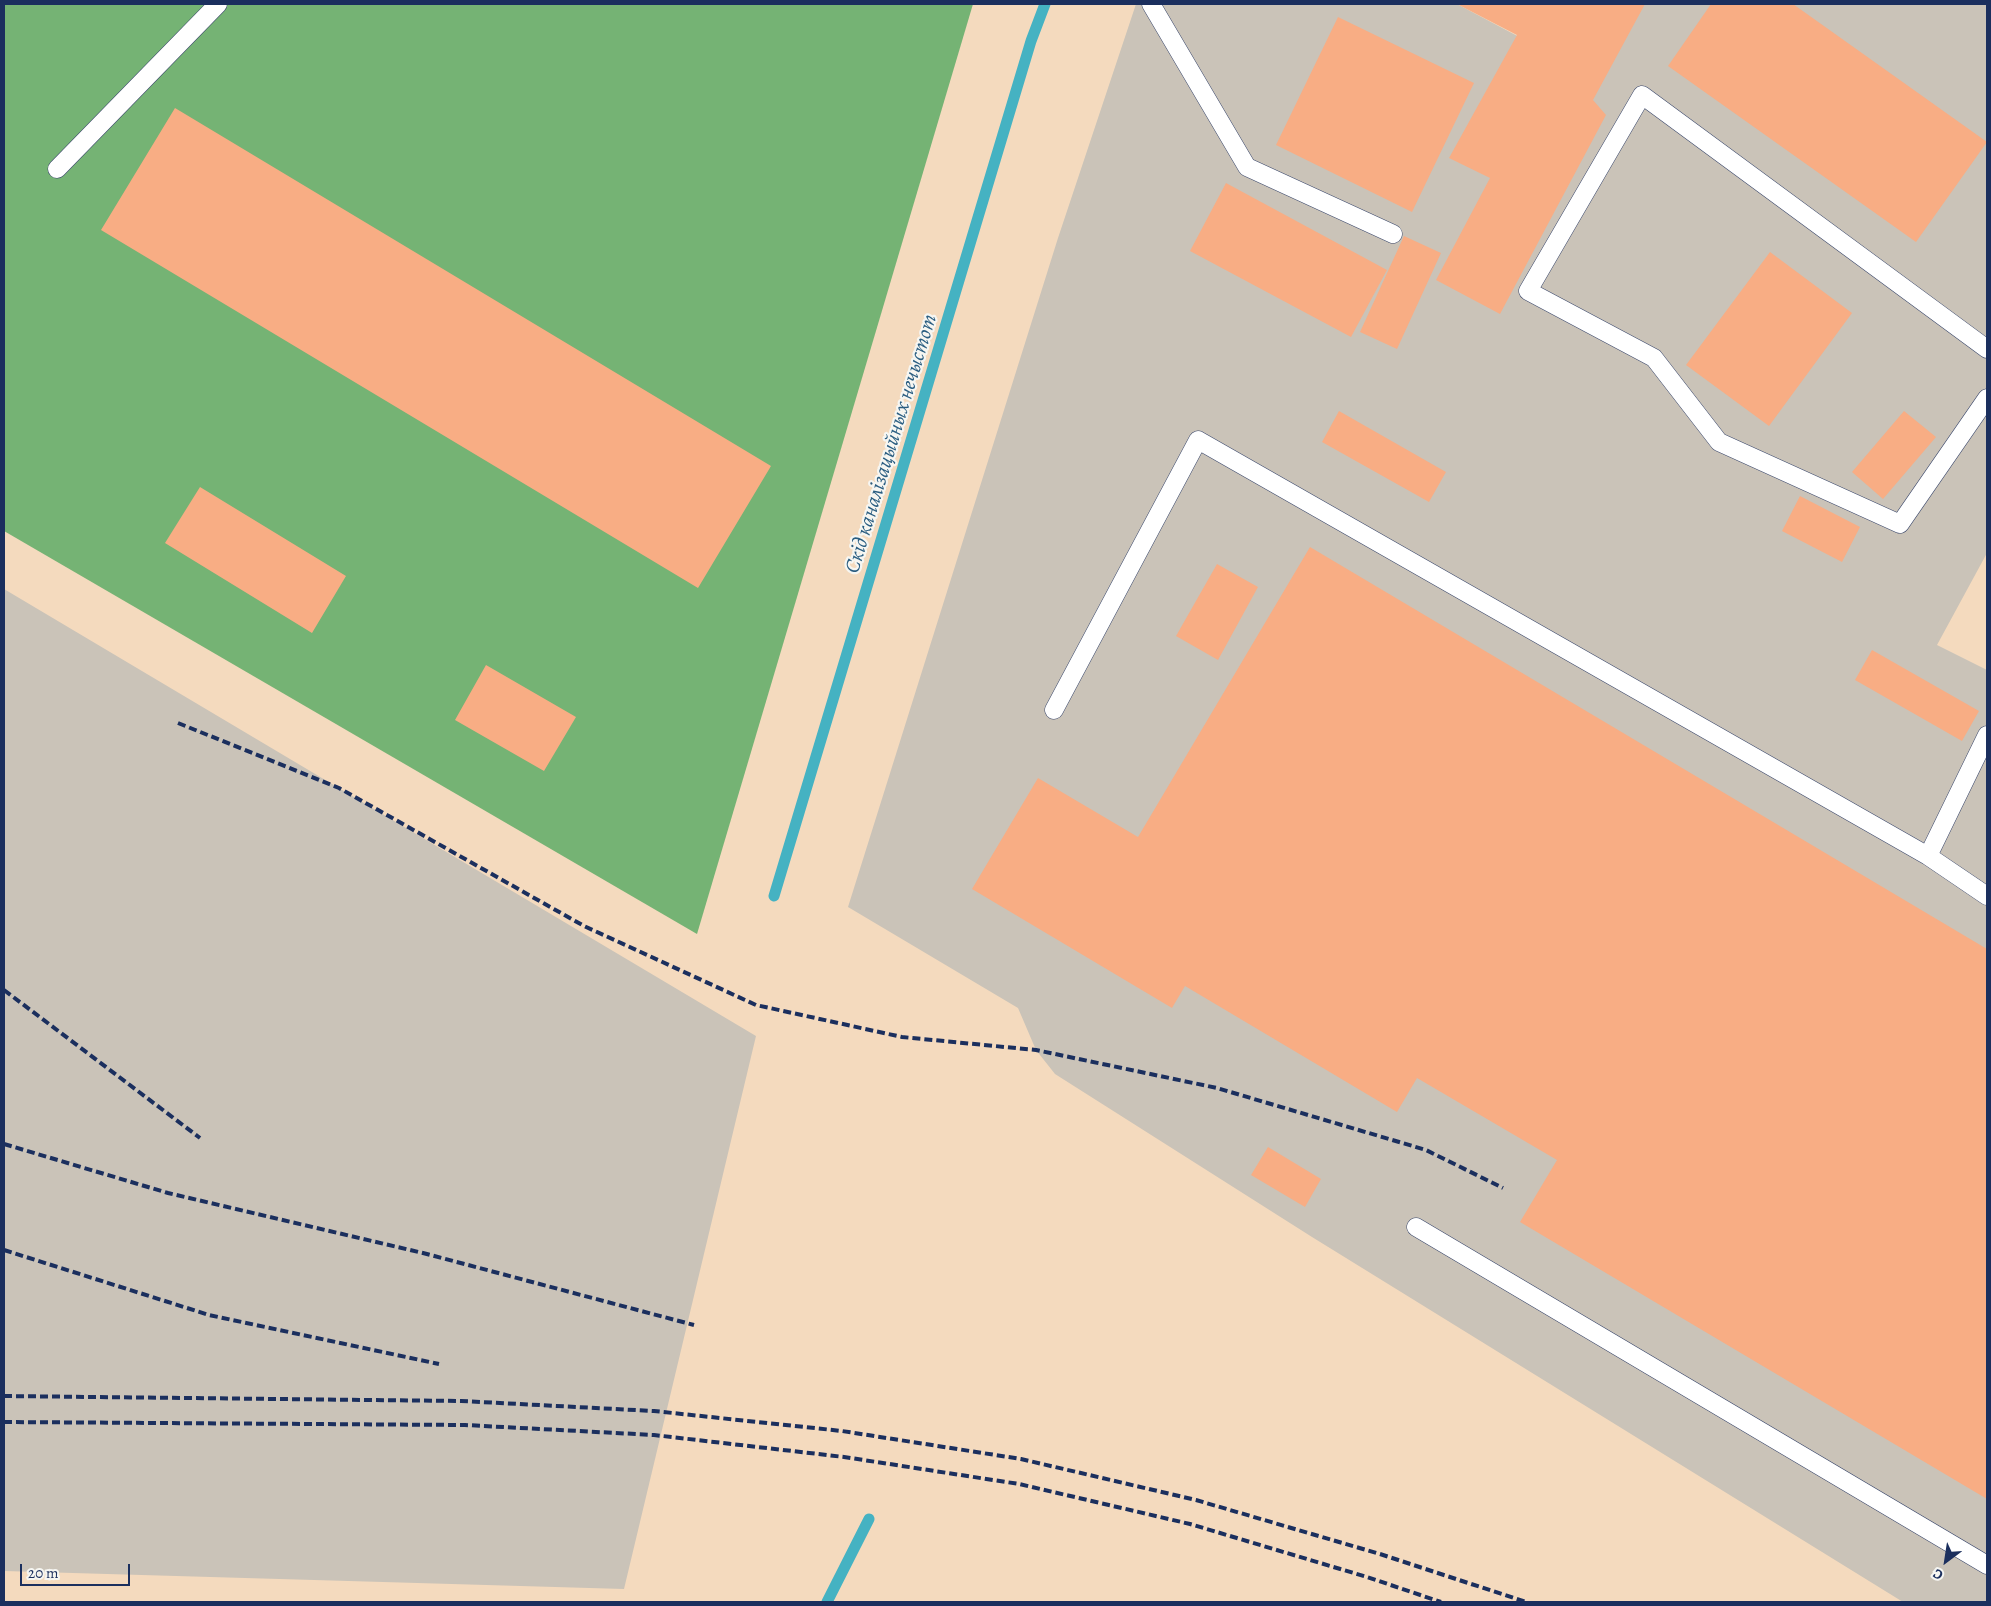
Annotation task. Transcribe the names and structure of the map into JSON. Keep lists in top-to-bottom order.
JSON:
{
  "water": ["Скід каналізацыйных нечыстот"],
  "scale_bar": "20 m",
  "north": "bottom left"
}
